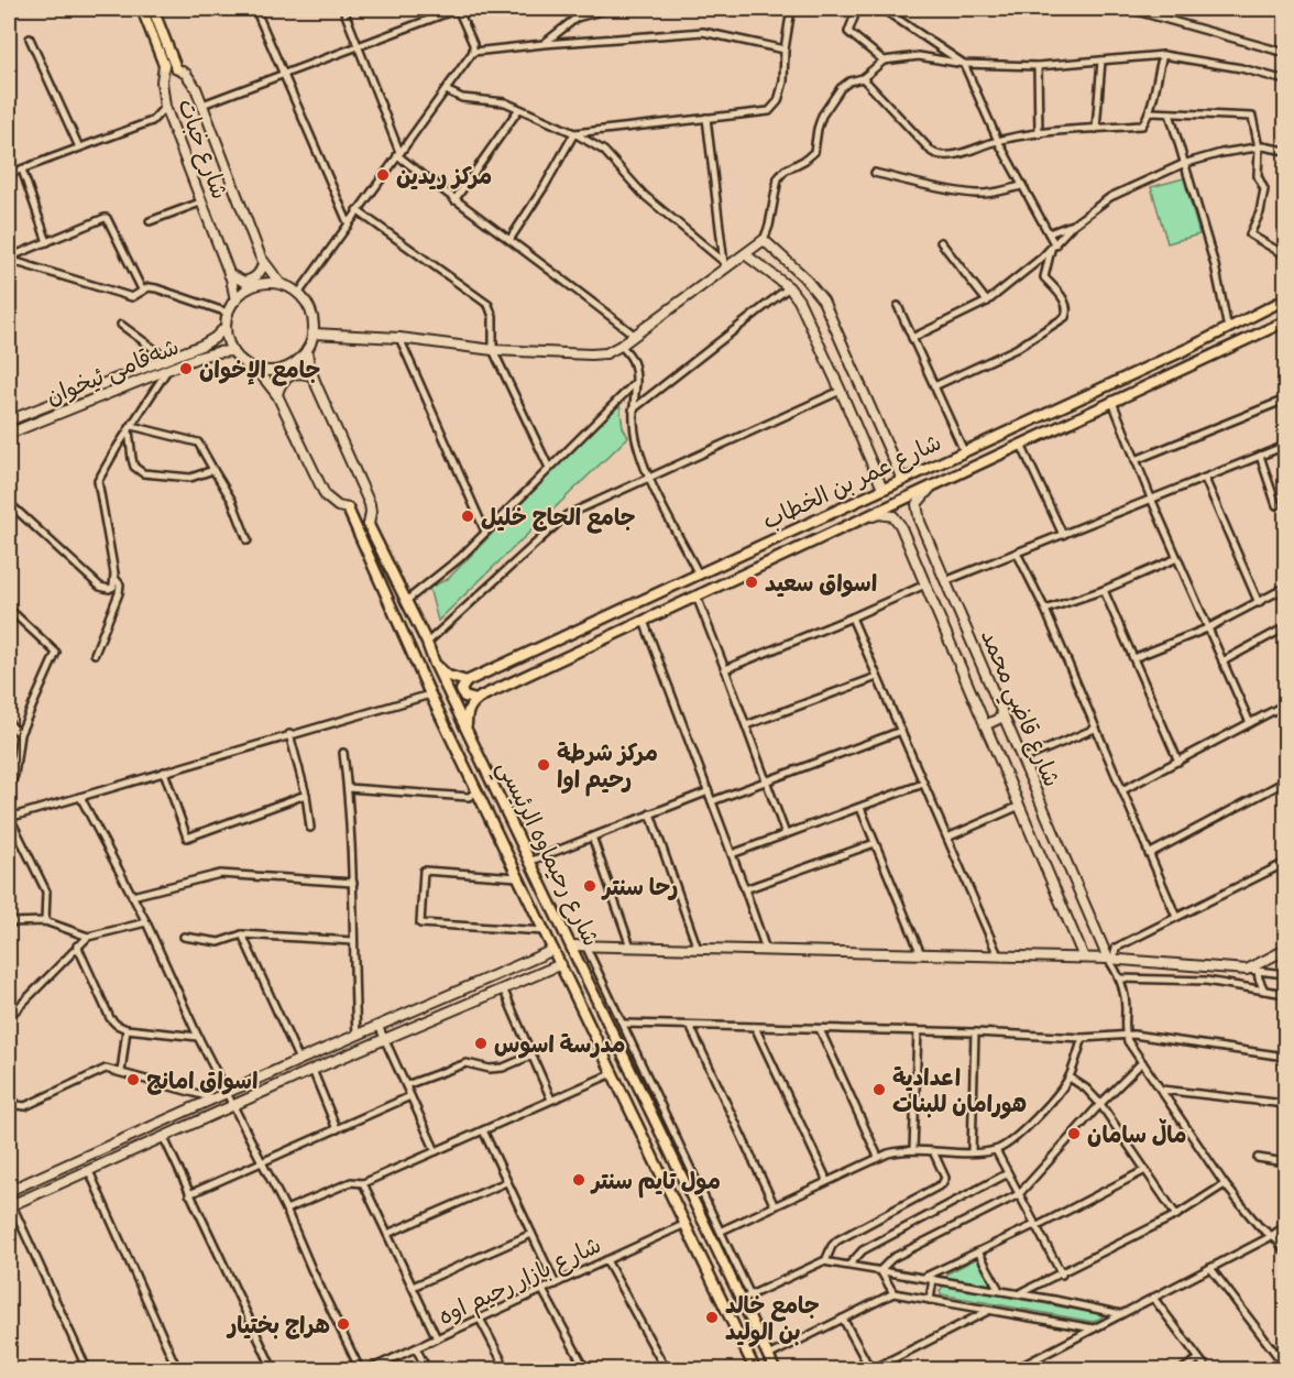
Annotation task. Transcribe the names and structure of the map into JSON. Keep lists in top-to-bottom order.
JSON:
{
  "streets": {
    "main road": ["شارع خبات", "شارع عمر بن الخطاب", "شارع رحيماوه الرئيسي"],
    "street": ["شەقامی ئیخوان", "شارع قاضي محمد", "شارع بازار رحيم اوه"]
  },
  "crossings": [
    ["شارع خبات", "شەقامی ئیخوان"],
    ["شارع خبات", "شارع رحيماوه الرئيسي"],
    ["شەقامی ئیخوان", "شارع رحيماوه الرئيسي"],
    ["شارع عمر بن الخطاب", "شارع قاضي محمد"],
    ["شارع رحيماوه الرئيسي", "شارع بازار رحيم اوه"]
  ],
  "places": [
    "مركز ريدين",
    "جامع الإخوان",
    "جامع الحاج خليل",
    "اسواق سعيد",
    "مركز شرطة رحيم اوا",
    "رحا سنتر",
    "مدرسة اسوس",
    "اسواق امانج",
    "اعدادية هورامان للبنات",
    "ماڵ سامان",
    "مول تايم سنتر",
    "جامع خالد بن الوليد",
    "هراج بختيار"
  ]
}
